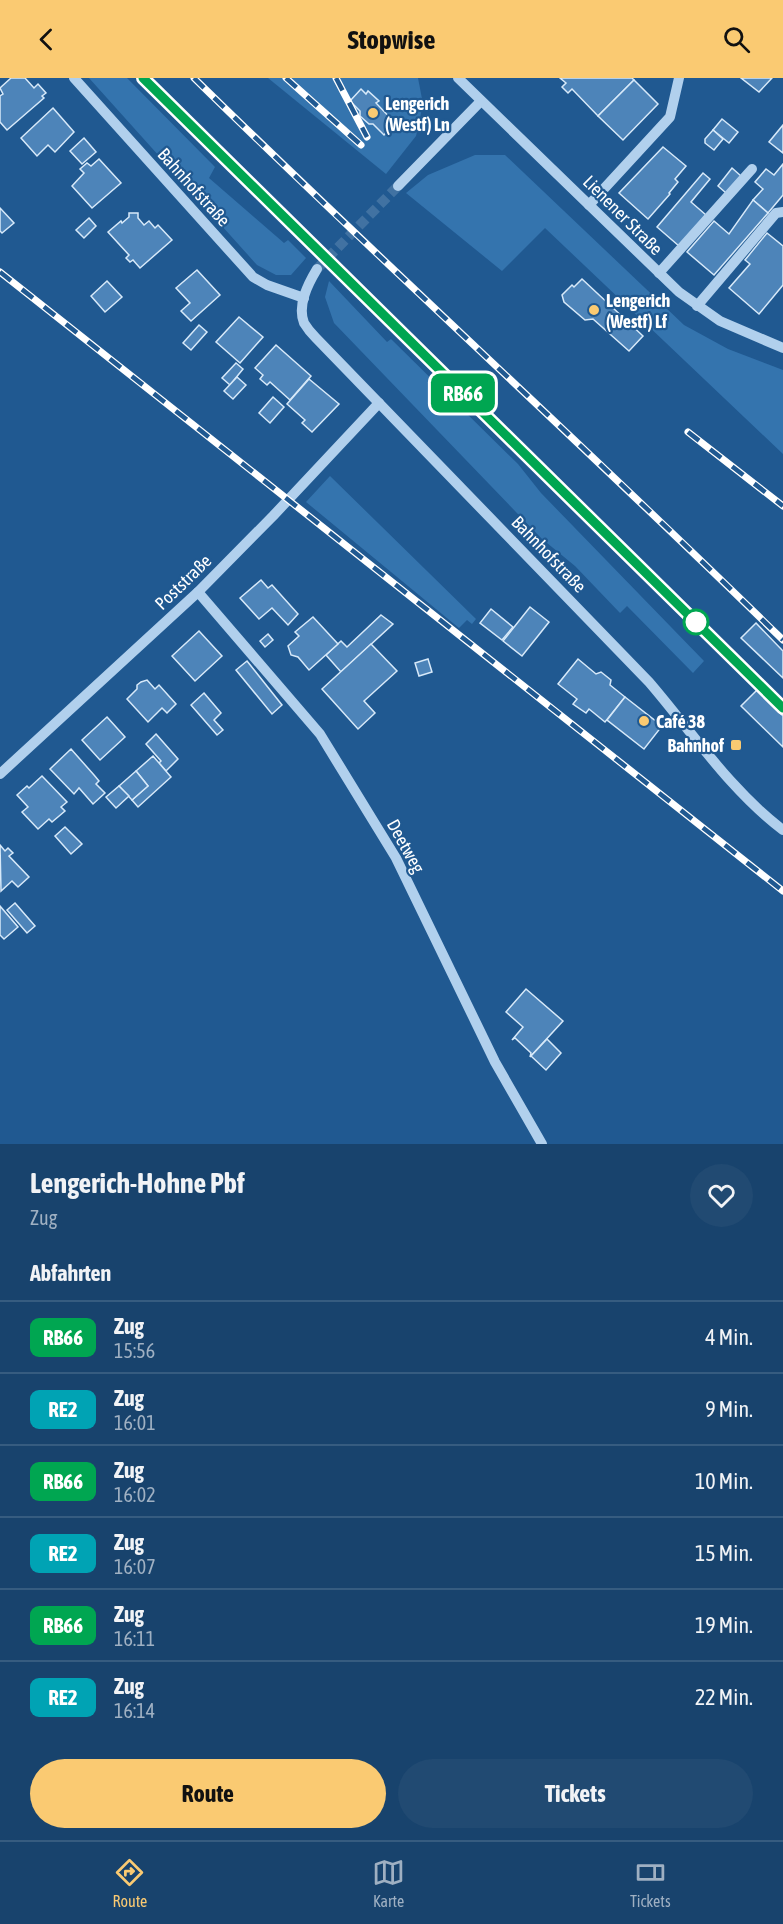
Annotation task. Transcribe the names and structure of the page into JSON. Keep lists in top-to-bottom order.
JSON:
{
  "streets": {
    "street": [
      "Bahnhofstraße",
      "Lienener Straße",
      "Poststraße",
      "Deetweg"
    ]
  },
  "crossings": [
    ["Bahnhofstraße", "Poststraße"],
    ["Poststraße", "Deetweg"]
  ],
  "places": {
    "other": ["Lengerich (Westf) Ln", "Lengerich (Westf) Lf", "Café 38"],
    "transit": ["Bahnhof"]
  },
  "page": {
    "header": "Stopwise",
    "on_map": "RB66",
    "heading": [
      ["Lengerich-Hohne Pbf", "Zug"],
      "Abfahrten"
    ],
    "list": [
      {
        "mark": "RB66",
        "name": "Zug",
        "note": "15:56",
        "value": "4 Min."
      },
      {
        "mark": "RE2",
        "name": "Zug",
        "note": "16:01",
        "value": "9 Min."
      },
      {
        "mark": "RB66",
        "name": "Zug",
        "note": "16:02",
        "value": "10 Min."
      },
      {
        "mark": "RE2",
        "name": "Zug",
        "note": "16:07",
        "value": "15 Min."
      },
      {
        "mark": "RB66",
        "name": "Zug",
        "note": "16:11",
        "value": "19 Min."
      },
      {
        "mark": "RE2",
        "name": "Zug",
        "note": "16:14",
        "value": "22 Min."
      }
    ],
    "buttons": ["Route", "Tickets"],
    "tabs": ["Route", "Karte", "Tickets"]
  }
}
